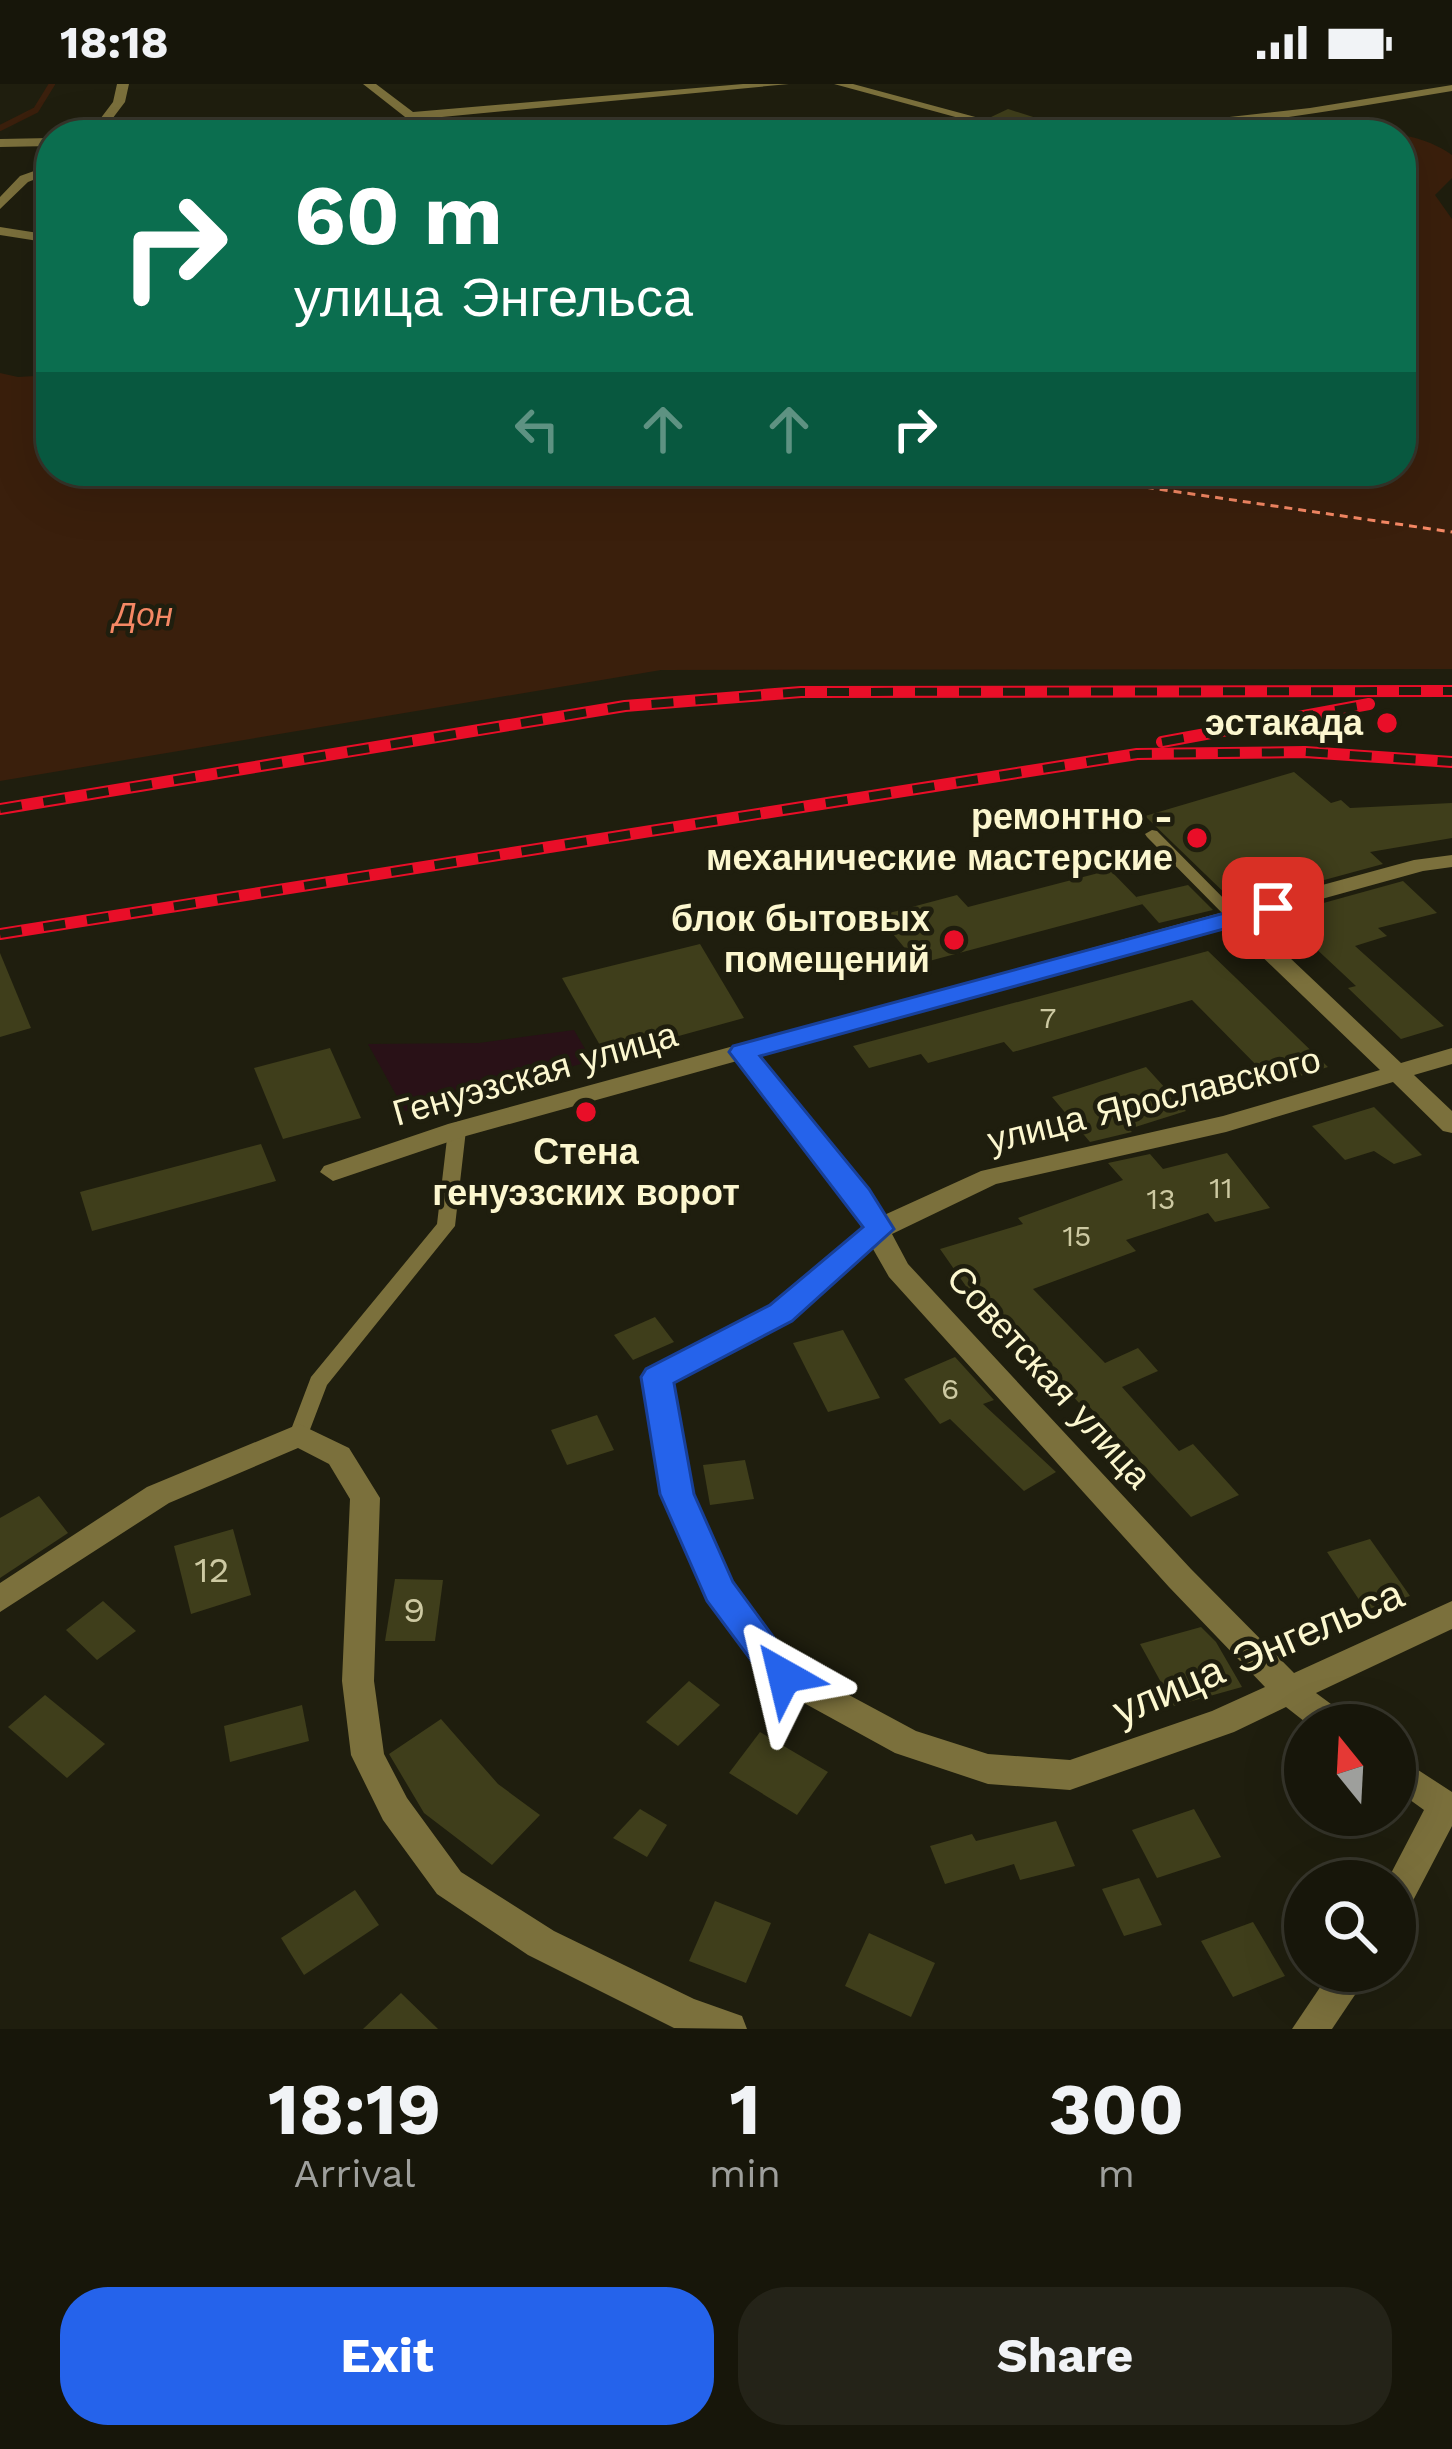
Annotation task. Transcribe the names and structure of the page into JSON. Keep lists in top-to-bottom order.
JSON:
{
  "streets": {
    "street": [
      "Генуэзская улица",
      "улица Ярославского",
      "Советская улица",
      "улица Энгельса"
    ]
  },
  "crossings": [
    ["Генуэзская улица", "Советская улица"],
    ["улица Ярославского", "Советская улица"],
    ["улица Ярославского", "улица Энгельса"],
    ["Советская улица", "улица Энгельса"]
  ],
  "water": ["Дон"],
  "places": [
    "эстакада",
    "ремонтно - механические мастерские",
    "блок бытовых помещений",
    "Стена генуэзских ворот"
  ],
  "house_numbers": [
    "7",
    "11",
    "13",
    "15",
    "6",
    "12",
    "9"
  ],
  "north": "top",
  "page": {
    "status": "18:18",
    "turn": ["60 m", "улица Энгельса"],
    "eta": [
      "18:19",
      "Arrival",
      "1",
      "min",
      "300",
      "m"
    ],
    "buttons": ["Exit", "Share"]
  }
}
